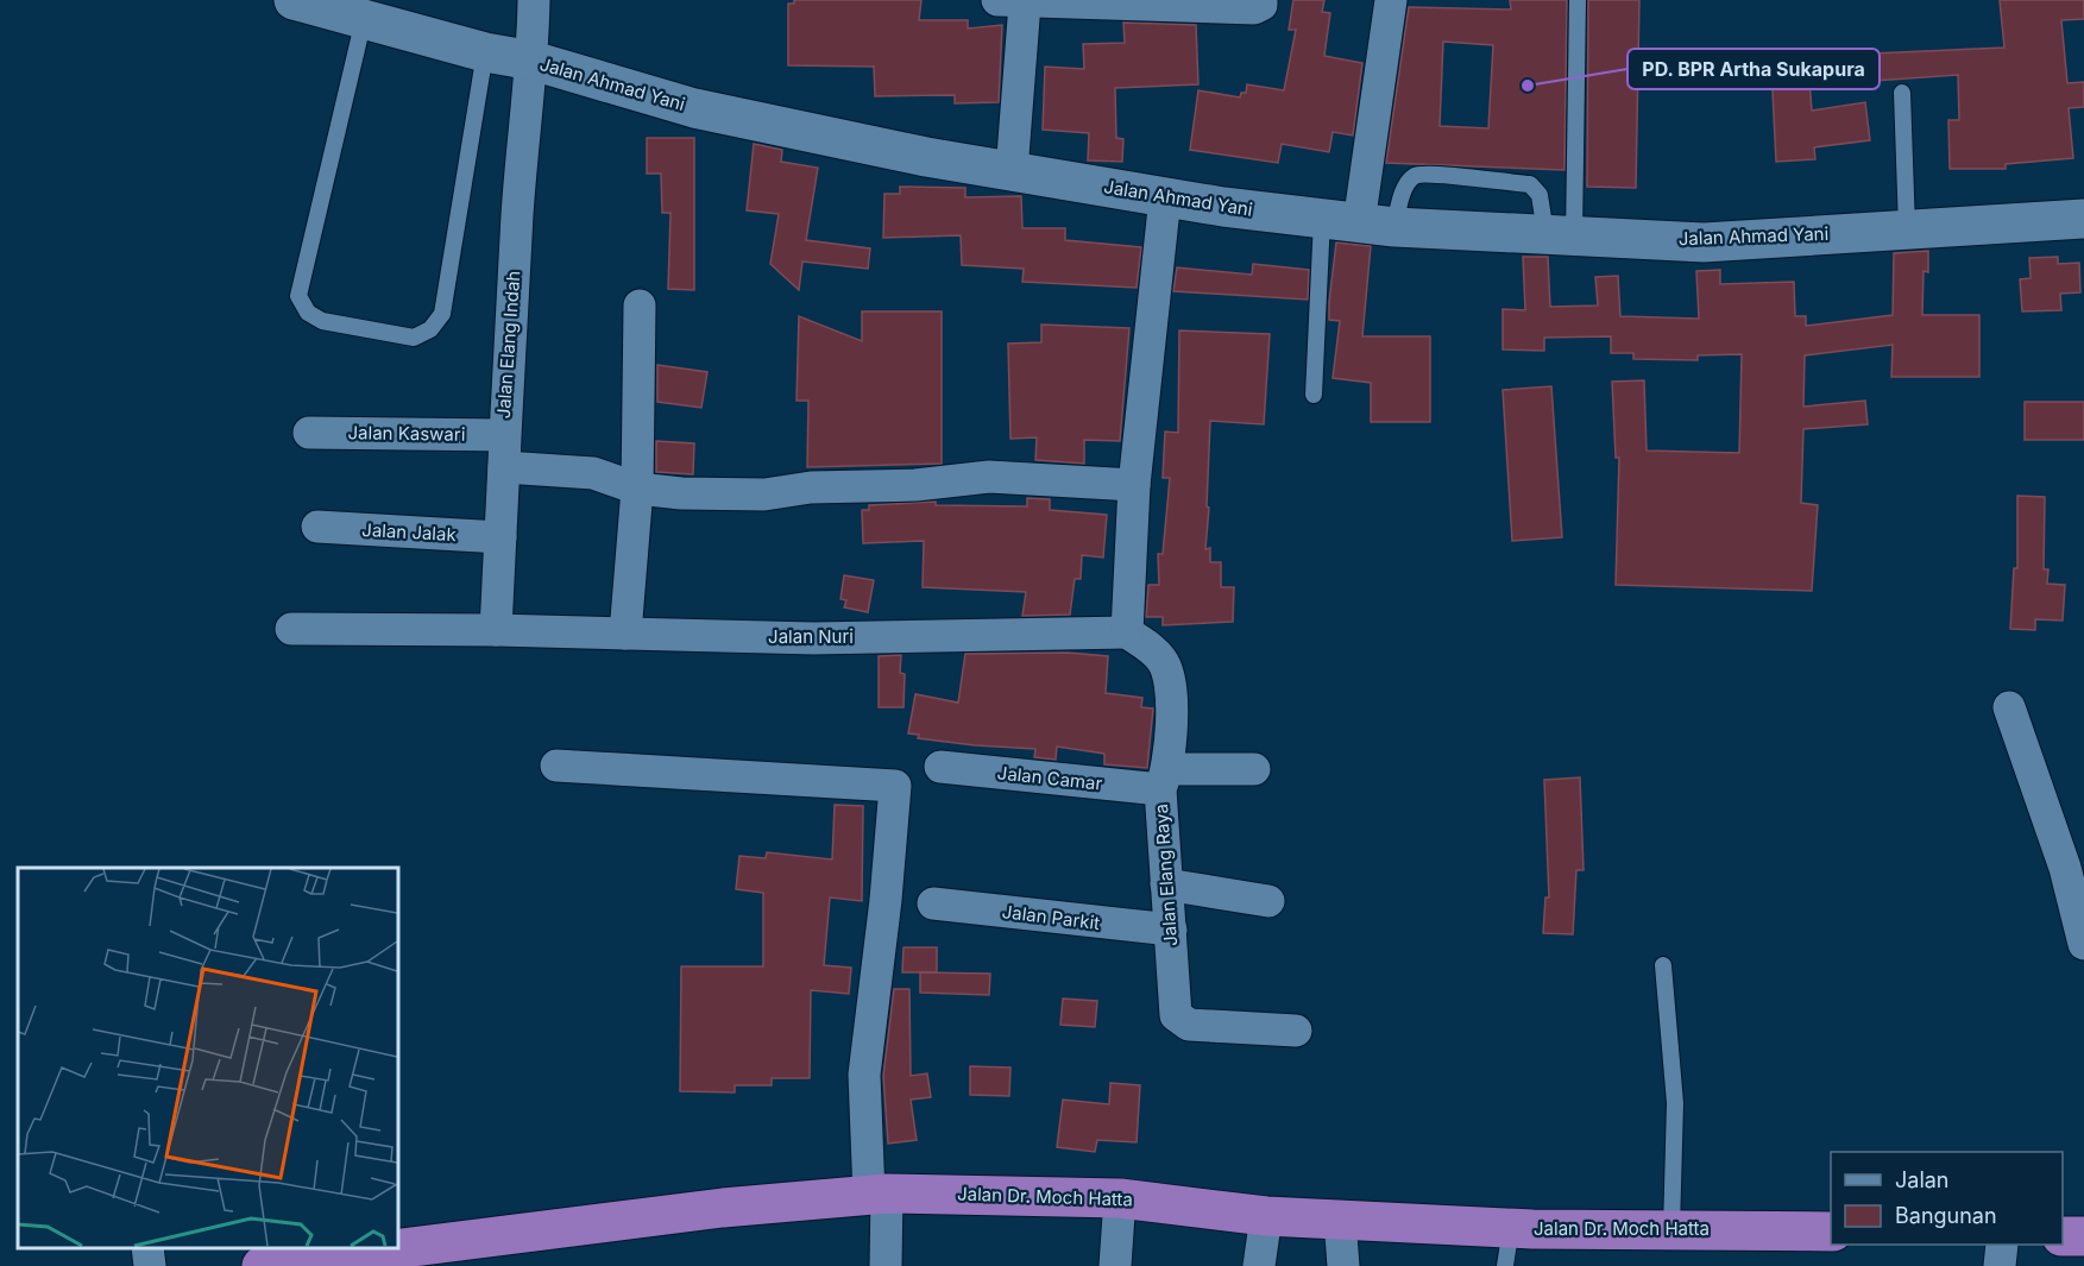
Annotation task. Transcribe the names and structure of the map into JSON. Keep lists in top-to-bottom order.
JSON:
{
  "streets": {
    "highway": ["Jalan Dr. Moch Hatta"],
    "street": [
      "Jalan Ahmad Yani",
      "Jalan Elang Indah",
      "Jalan Kaswari",
      "Jalan Jalak",
      "Jalan Nuri",
      "Jalan Camar",
      "Jalan Elang Raya",
      "Jalan Parkit"
    ]
  },
  "crossings": [
    ["Jalan Ahmad Yani", "Jalan Elang Indah"],
    ["Jalan Elang Indah", "Jalan Kaswari"],
    ["Jalan Elang Indah", "Jalan Jalak"],
    ["Jalan Elang Indah", "Jalan Nuri"],
    ["Jalan Nuri", "Jalan Elang Raya"],
    ["Jalan Camar", "Jalan Elang Raya"],
    ["Jalan Elang Raya", "Jalan Parkit"]
  ],
  "places": ["PD. BPR Artha Sukapura"],
  "legend": ["Jalan", "Bangunan"]
}
